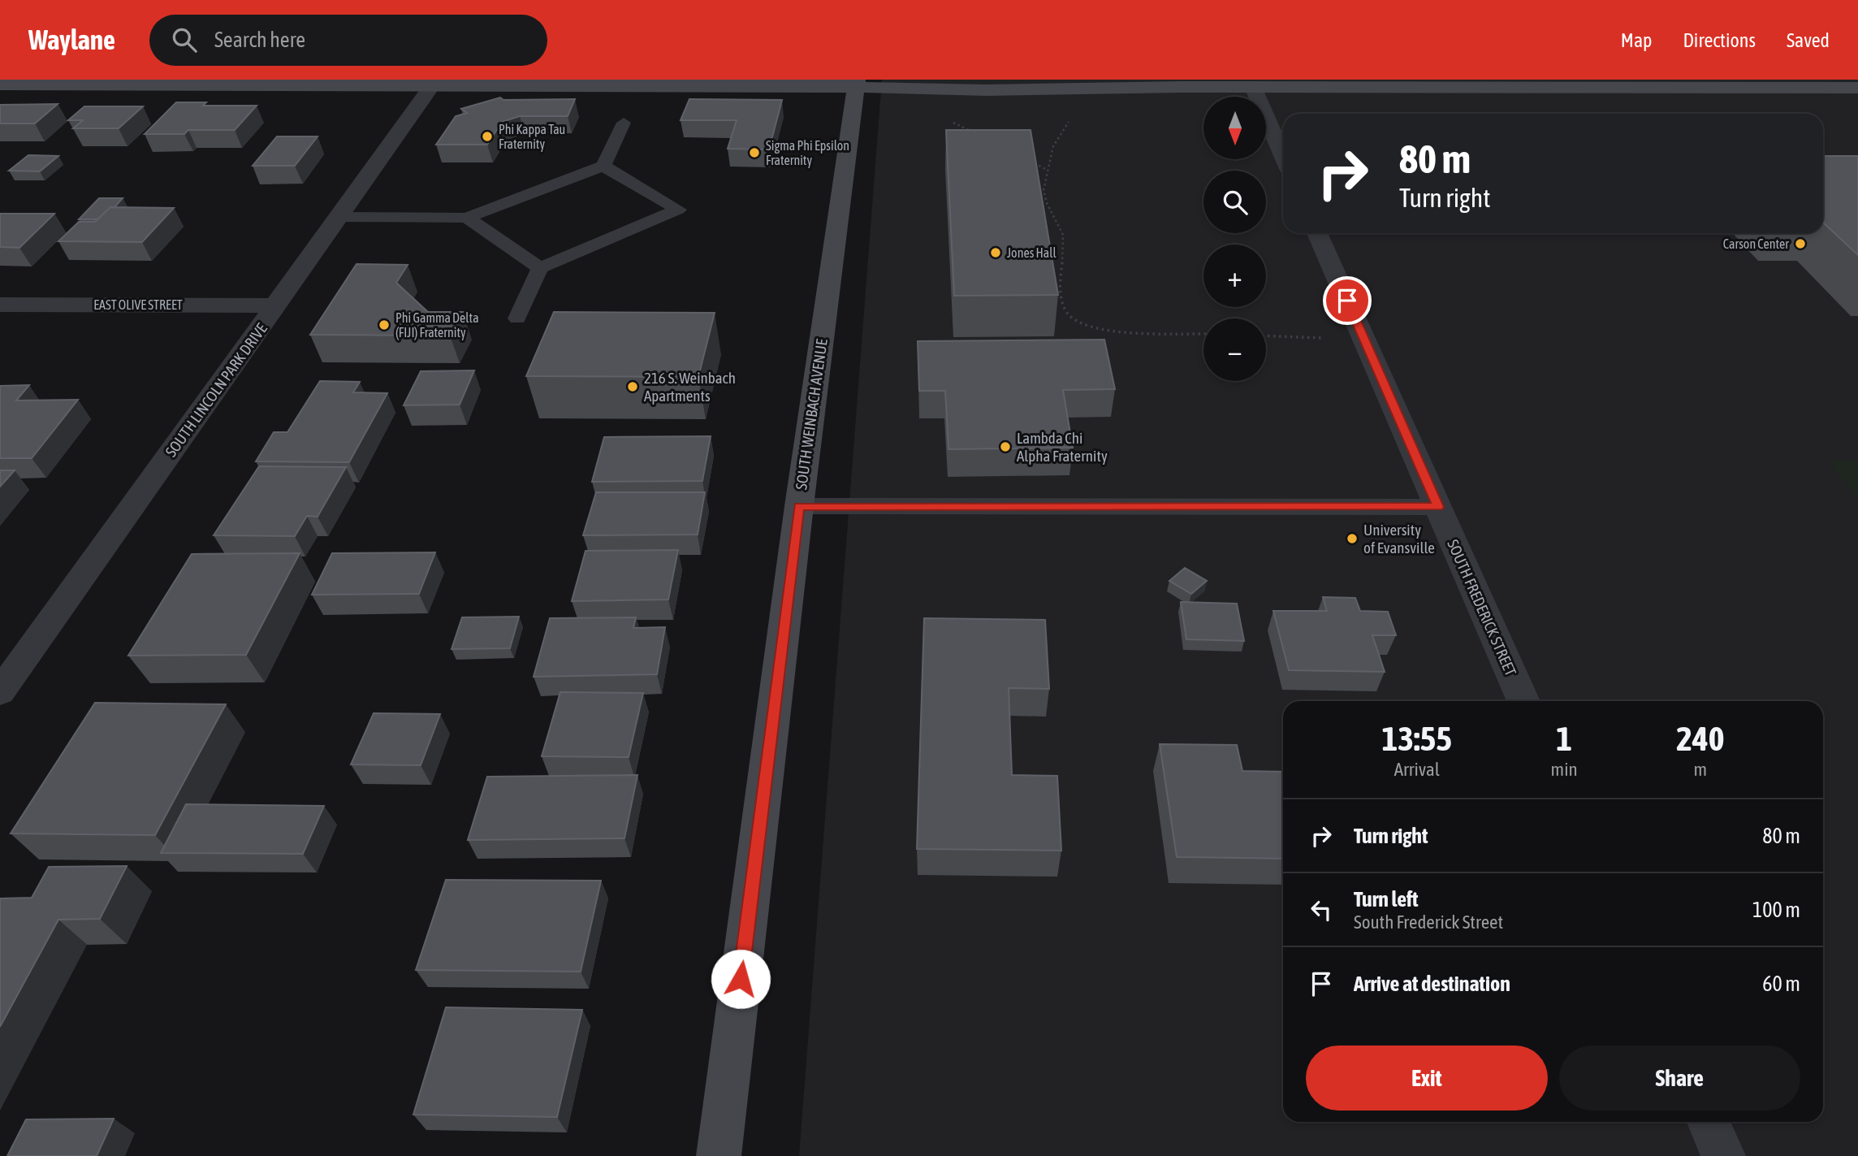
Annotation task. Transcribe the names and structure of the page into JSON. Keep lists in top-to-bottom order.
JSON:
{
  "streets": {
    "street": [
      "EAST OLIVE STREET",
      "SOUTH LINCOLN PARK DRIVE",
      "SOUTH WEINBACH AVENUE",
      "SOUTH FREDERICK STREET"
    ]
  },
  "crossings": [
    ["EAST OLIVE STREET", "SOUTH LINCOLN PARK DRIVE"]
  ],
  "places": [
    "Phi Kappa Tau Fraternity",
    "Sigma Phi Epsilon Fraternity",
    "Carson Center",
    "Jones Hall",
    "Phi Gamma Delta (FIJI) Fraternity",
    "216 S. Weinbach Apartments",
    "Lambda Chi Alpha Fraternity",
    "University of Evansville"
  ],
  "north": "bottom",
  "page": {
    "header": "Waylane",
    "search": "Search here",
    "nav": ["Map", "Directions", "Saved"],
    "map_buttons": ["+", "−"],
    "turn": ["80 m", "Turn right"],
    "eta": [
      "13:55",
      "Arrival",
      "1",
      "min",
      "240",
      "m"
    ],
    "list": [
      {
        "name": "Turn right",
        "value": "80 m"
      },
      {
        "name": "Turn left",
        "note": "South Frederick Street",
        "value": "100 m"
      },
      {
        "name": "Arrive at destination",
        "value": "60 m"
      }
    ],
    "buttons": ["Exit", "Share"]
  }
}
